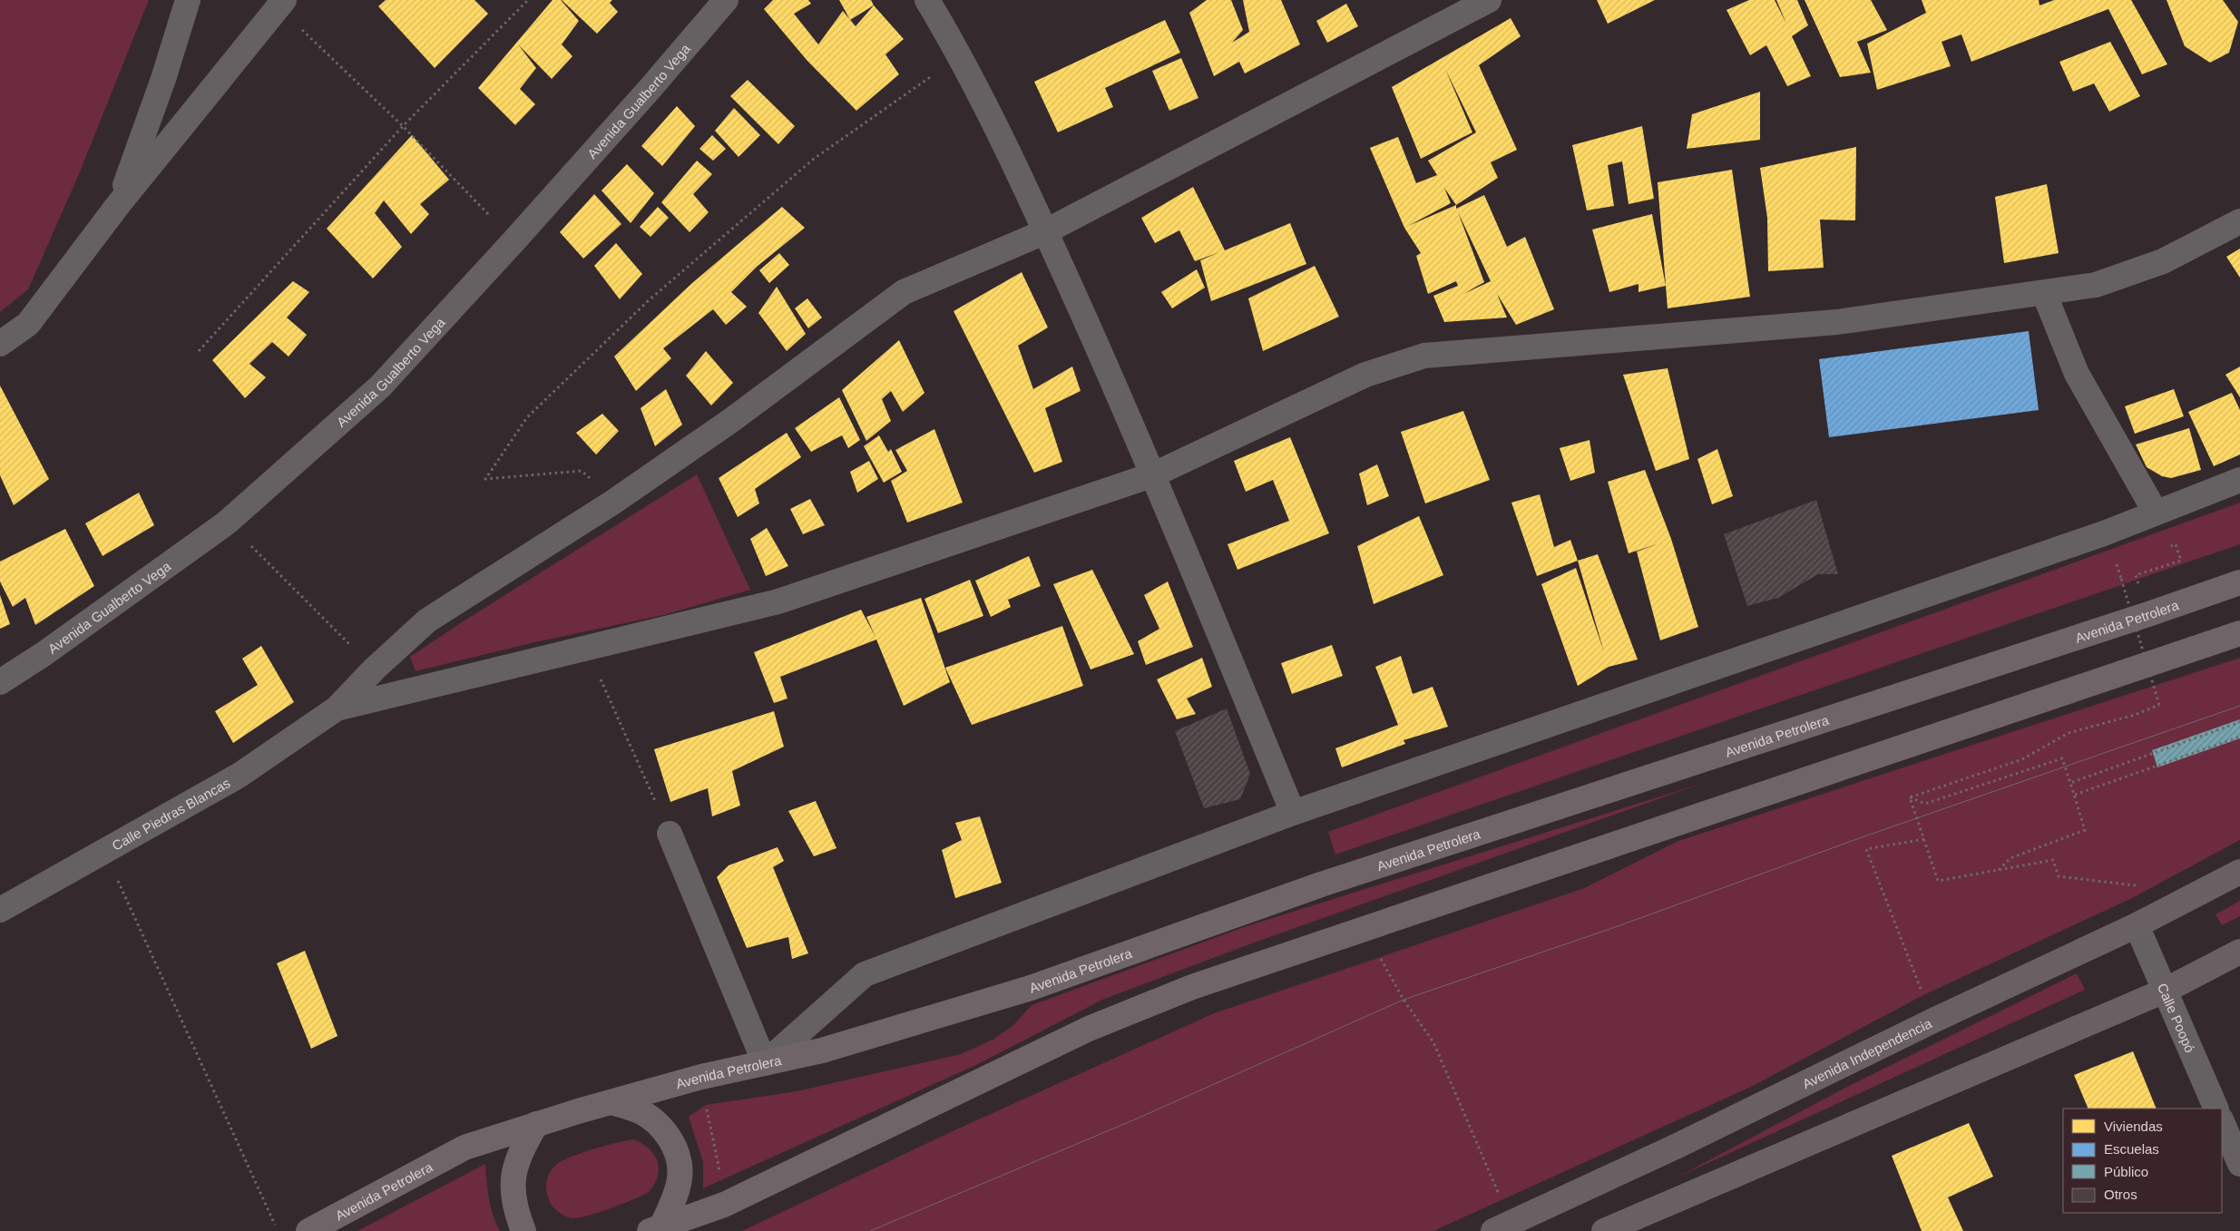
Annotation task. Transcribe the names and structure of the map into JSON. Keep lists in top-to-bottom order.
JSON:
{
  "streets": {
    "highway": ["Avenida Petrolera"],
    "main road": ["Avenida Independencia"],
    "street": ["Avenida Gualberto Vega", "Calle Piedras Blancas", "Calle Poopó"]
  },
  "crossings": [
    ["Calle Poopó", "Avenida Independencia"]
  ],
  "legend": [
    "Viviendas",
    "Escuelas",
    "Público",
    "Otros"
  ]
}
